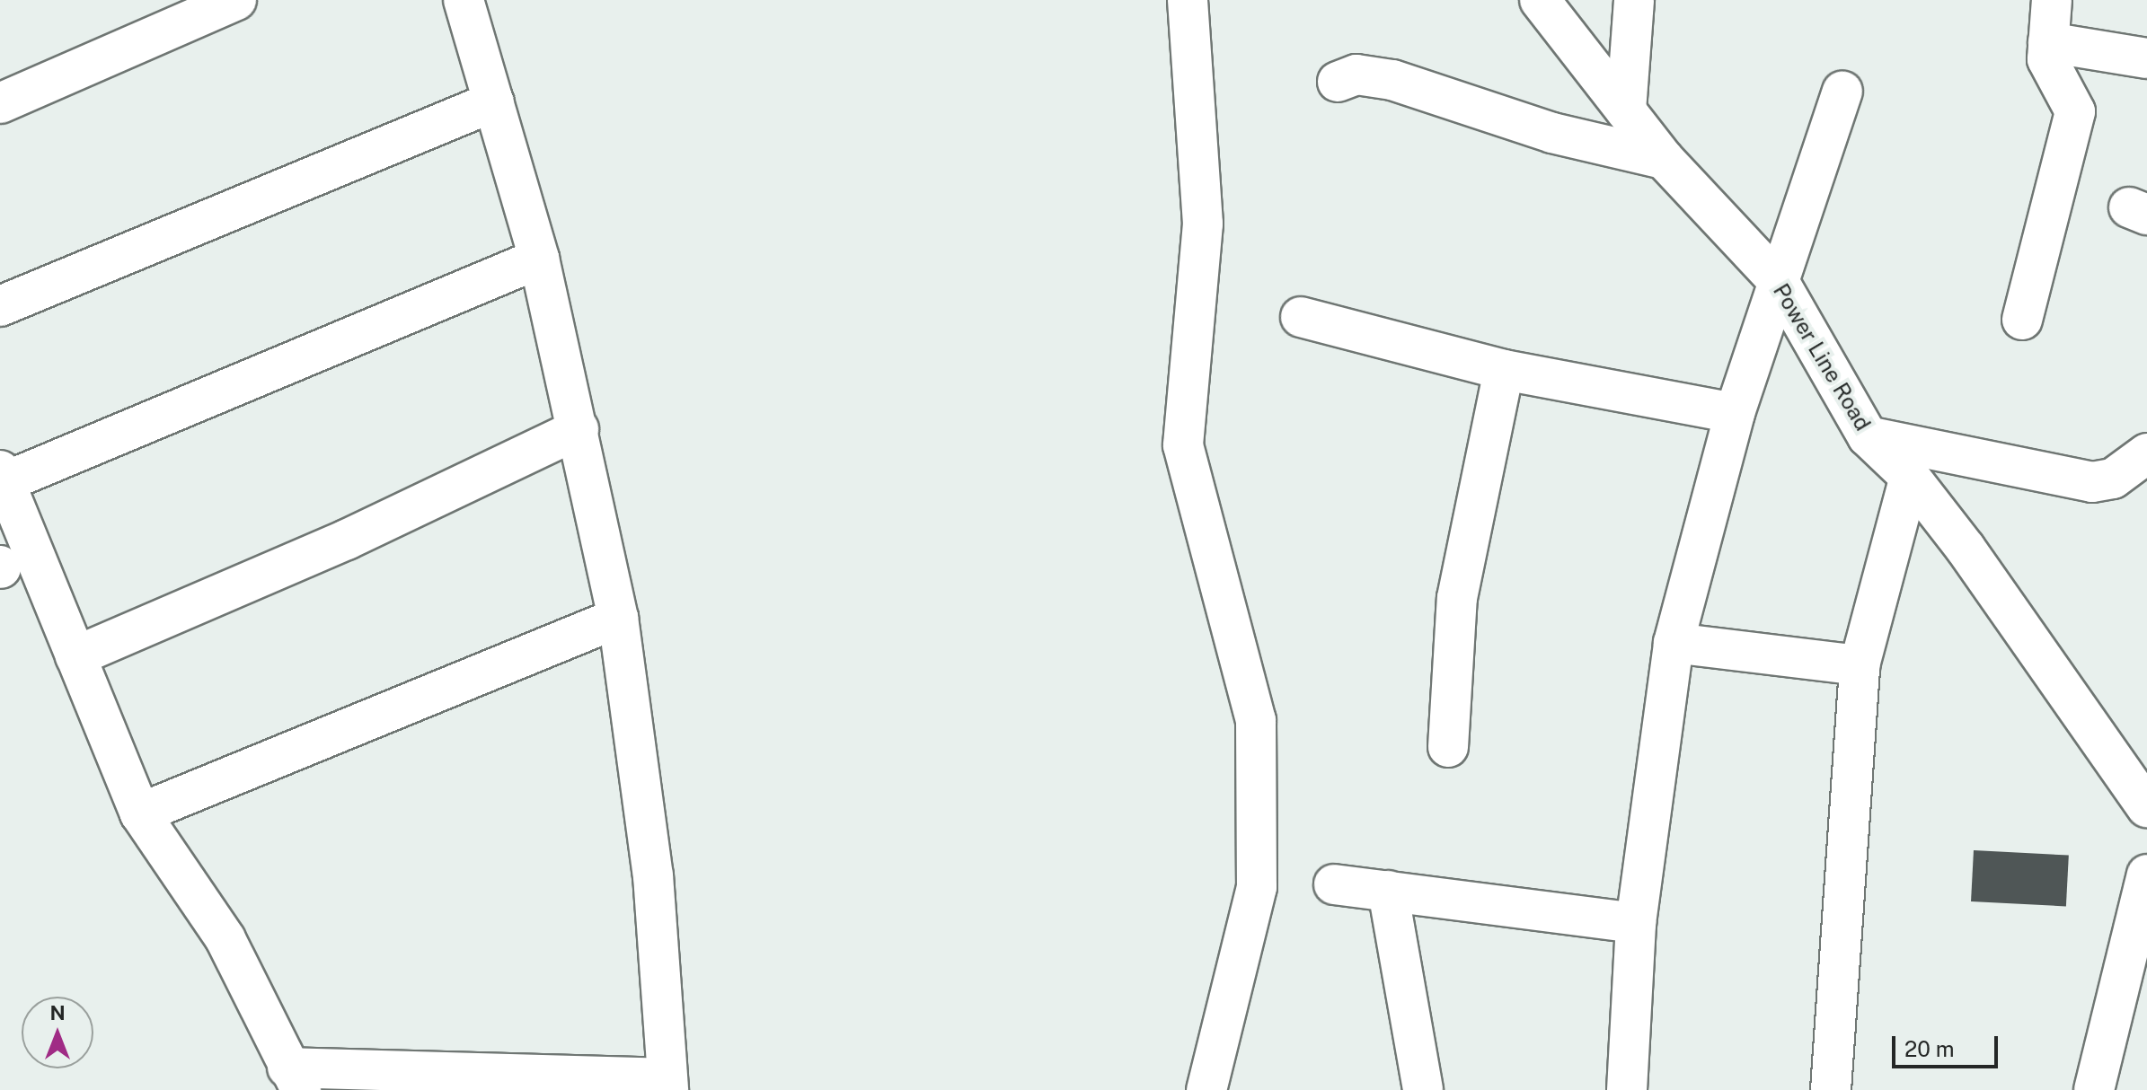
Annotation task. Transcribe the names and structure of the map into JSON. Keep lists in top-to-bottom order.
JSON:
{
  "streets": {
    "street": ["Power Line Road"]
  },
  "scale_bar": "20 m",
  "north": "top"
}
